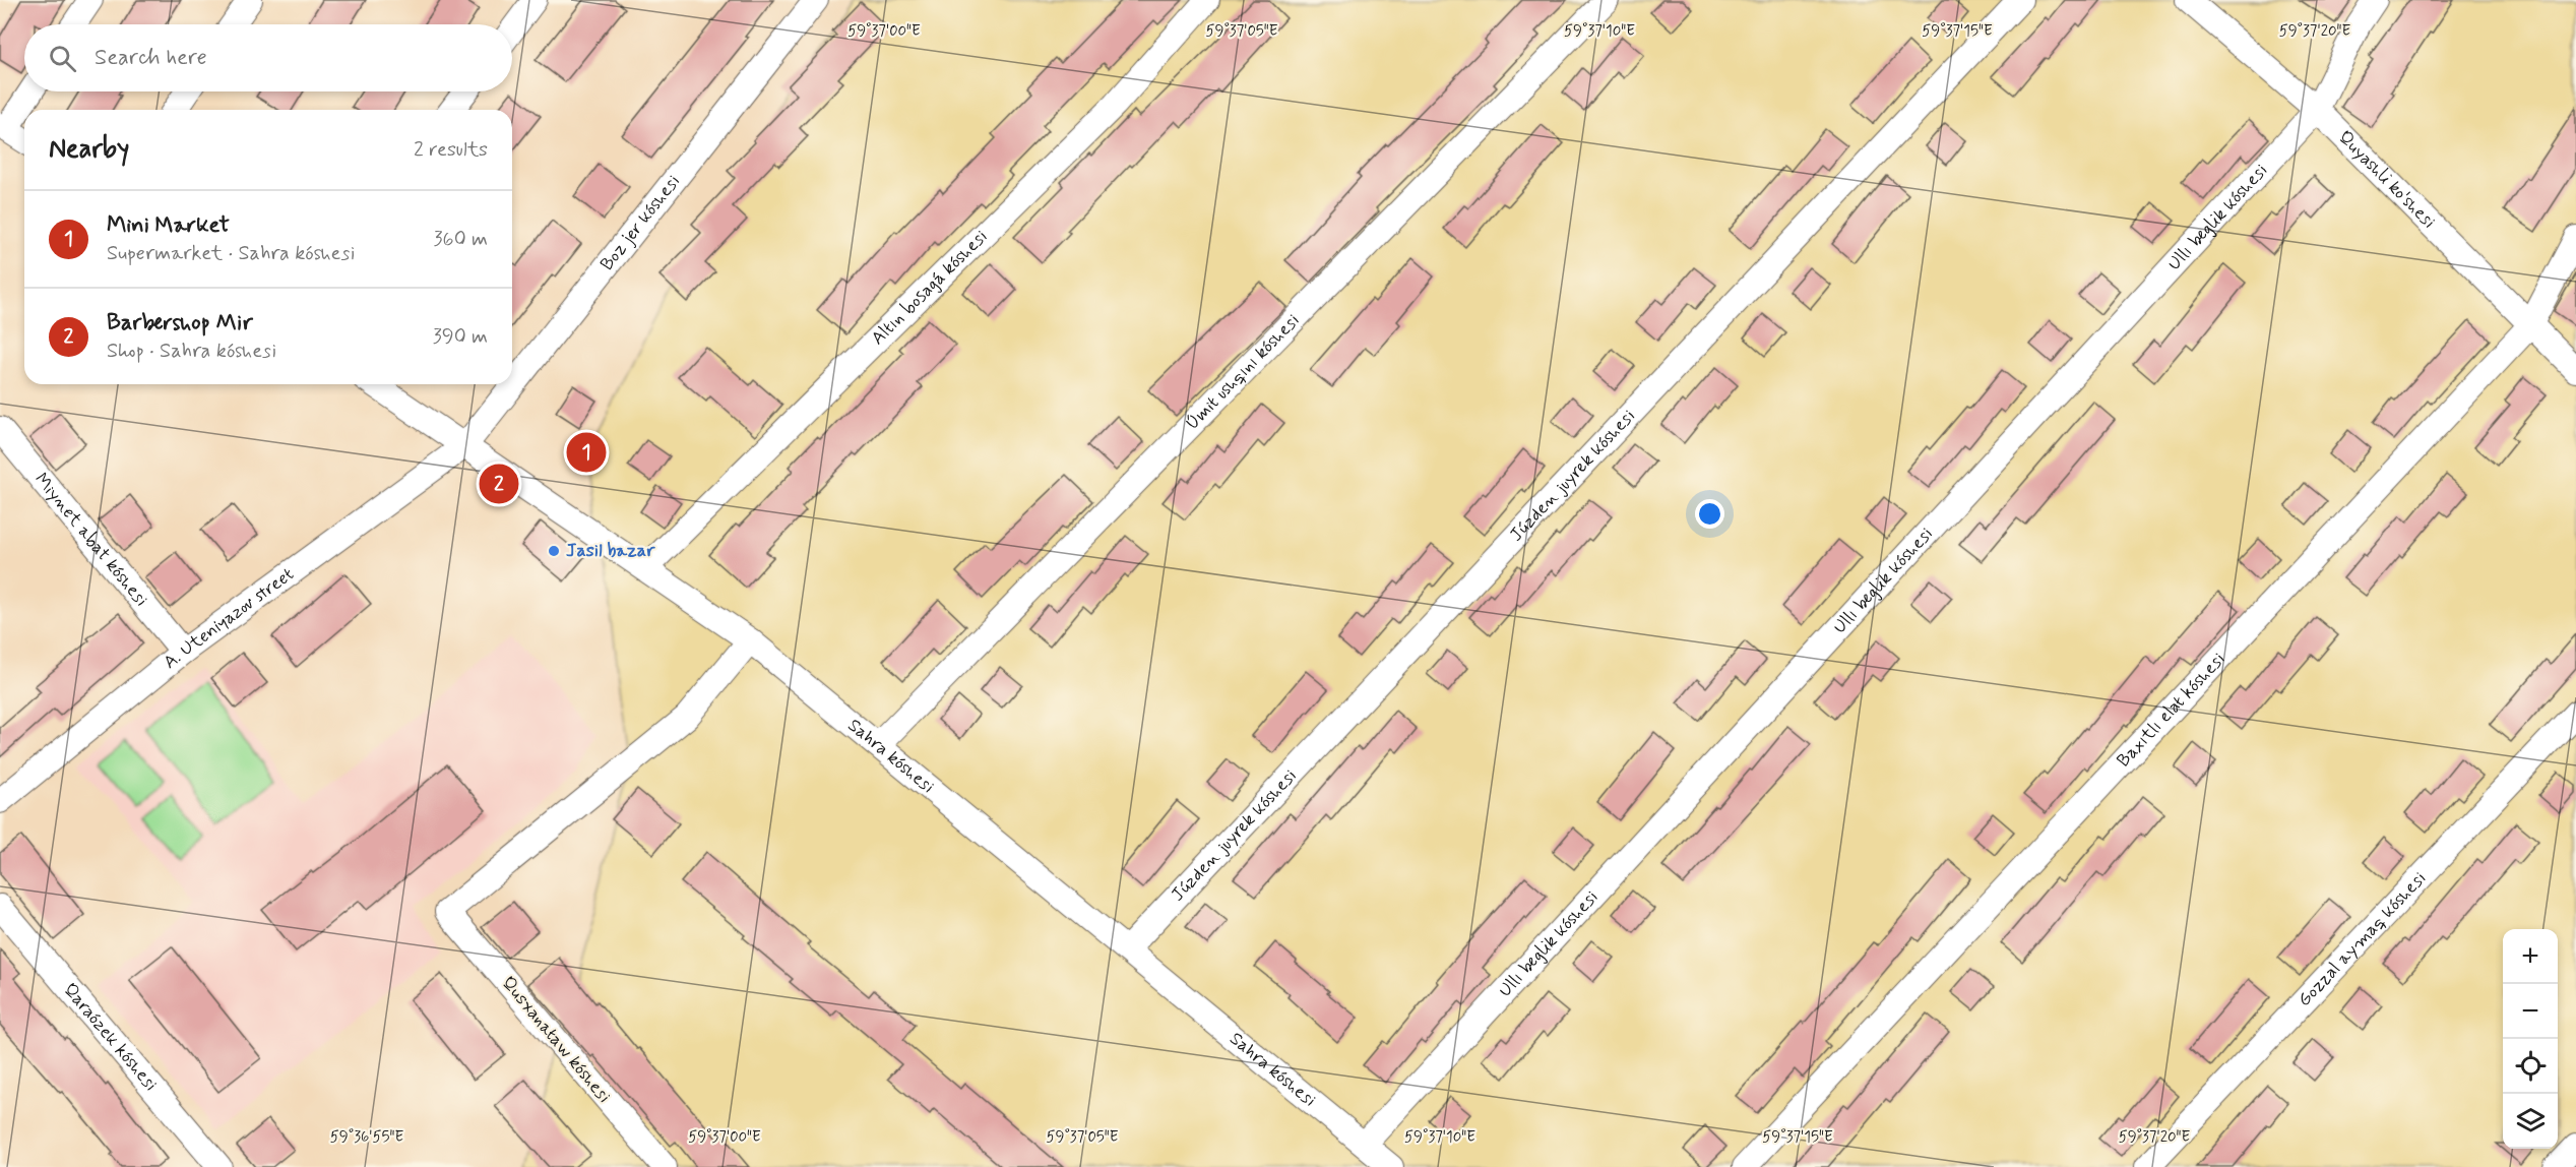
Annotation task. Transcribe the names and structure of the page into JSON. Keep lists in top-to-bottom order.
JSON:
{
  "streets": {
    "street": [
      "Quyashli ko'shesi",
      "Ullı beglik kóshesi",
      "Boz jer kóshesi",
      "Altın bosaǵa kóshesi",
      "Úmit ushqını kóshesi",
      "Júzden juyrek kóshesi",
      "Miynet abat kóshesi",
      "A. Uteniyazov street",
      "Baxıtlı elat kóshesi",
      "Sahra kóshesi",
      "Gozzal aymaq kóshesi",
      "Qaraózek kóshesi",
      "Qusxanataw kóshesi"
    ]
  },
  "crossings": [
    ["Quyashli ko'shesi", "Ullı beglik kóshesi"],
    ["Quyashli ko'shesi", "Baxıtlı elat kóshesi"],
    ["Ullı beglik kóshesi", "Sahra kóshesi"],
    ["Boz jer kóshesi", "A. Uteniyazov street"],
    ["Boz jer kóshesi", "Sahra kóshesi"],
    ["Altın bosaǵa kóshesi", "Sahra kóshesi"],
    ["Úmit ushqını kóshesi", "Sahra kóshesi"],
    ["Júzden juyrek kóshesi", "Sahra kóshesi"],
    ["Miynet abat kóshesi", "A. Uteniyazov street"],
    ["A. Uteniyazov street", "Sahra kóshesi"],
    ["Sahra kóshesi", "Qusxanataw kóshesi"]
  ],
  "places": ["Jasil bazar"],
  "page": {
    "search": "Search here",
    "heading": ["Nearby", "2 results"],
    "list": [
      {
        "mark": "1",
        "name": "Mini Market",
        "note": "Supermarket · Sahra kóshesi",
        "value": "360 m"
      },
      {
        "mark": "2",
        "name": "Barbershop Mir",
        "note": "Shop · Sahra kóshesi",
        "value": "390 m"
      }
    ],
    "pins": ["1", "2"],
    "map_buttons": ["+", "−"]
  },
  "coordinates": [
    "59°37'00\"E",
    "59°37'05\"E",
    "59°37'10\"E",
    "59°37'15\"E",
    "59°37'20\"E",
    "59°36'55\"E"
  ]
}
